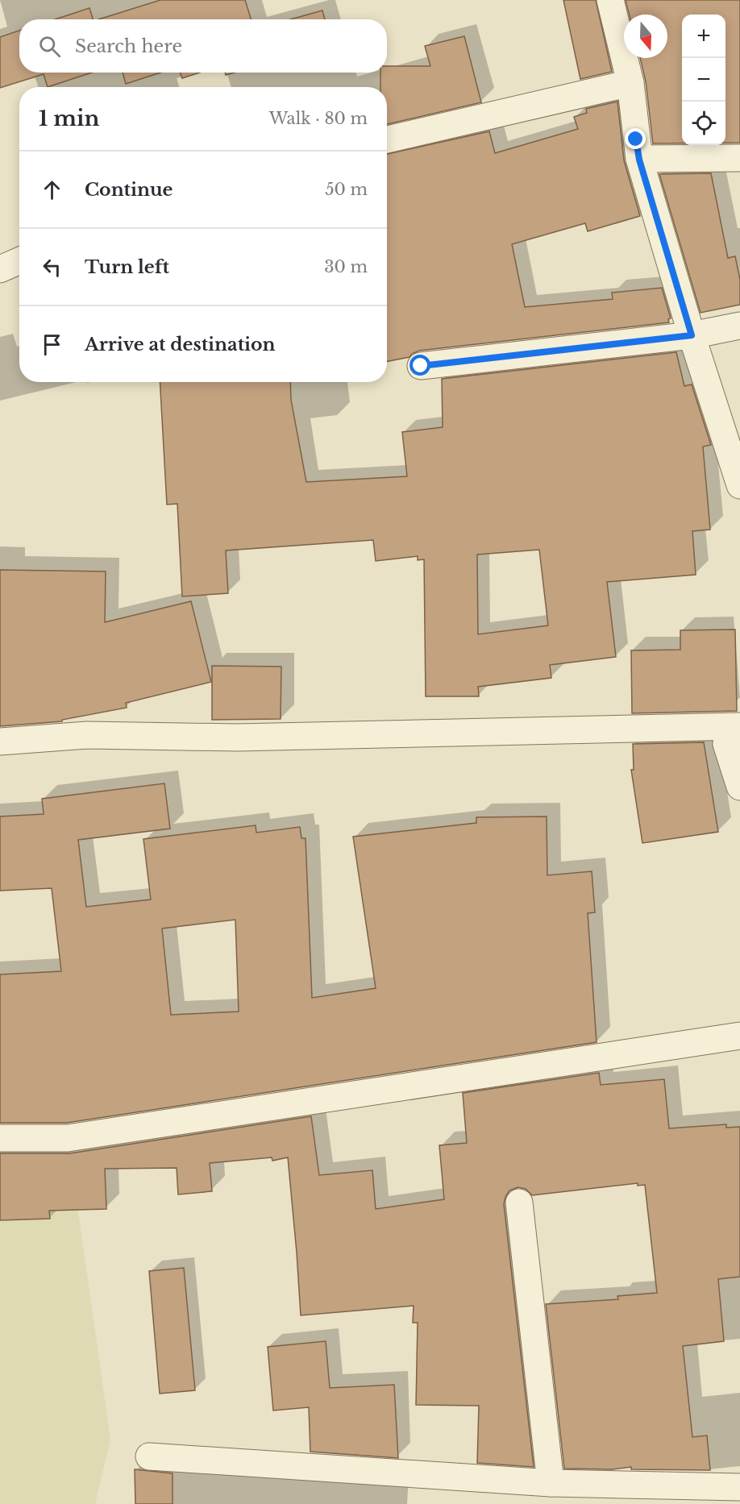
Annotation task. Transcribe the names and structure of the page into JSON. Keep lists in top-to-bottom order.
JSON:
{
  "north": "bottom",
  "page": {
    "map_buttons": ["+", "−"],
    "search": "Search here",
    "heading": ["1 min", "Walk · 80 m"],
    "list": [
      ["Continue", "50 m"],
      ["Turn left", "30 m"],
      "Arrive at destination"
    ]
  }
}
